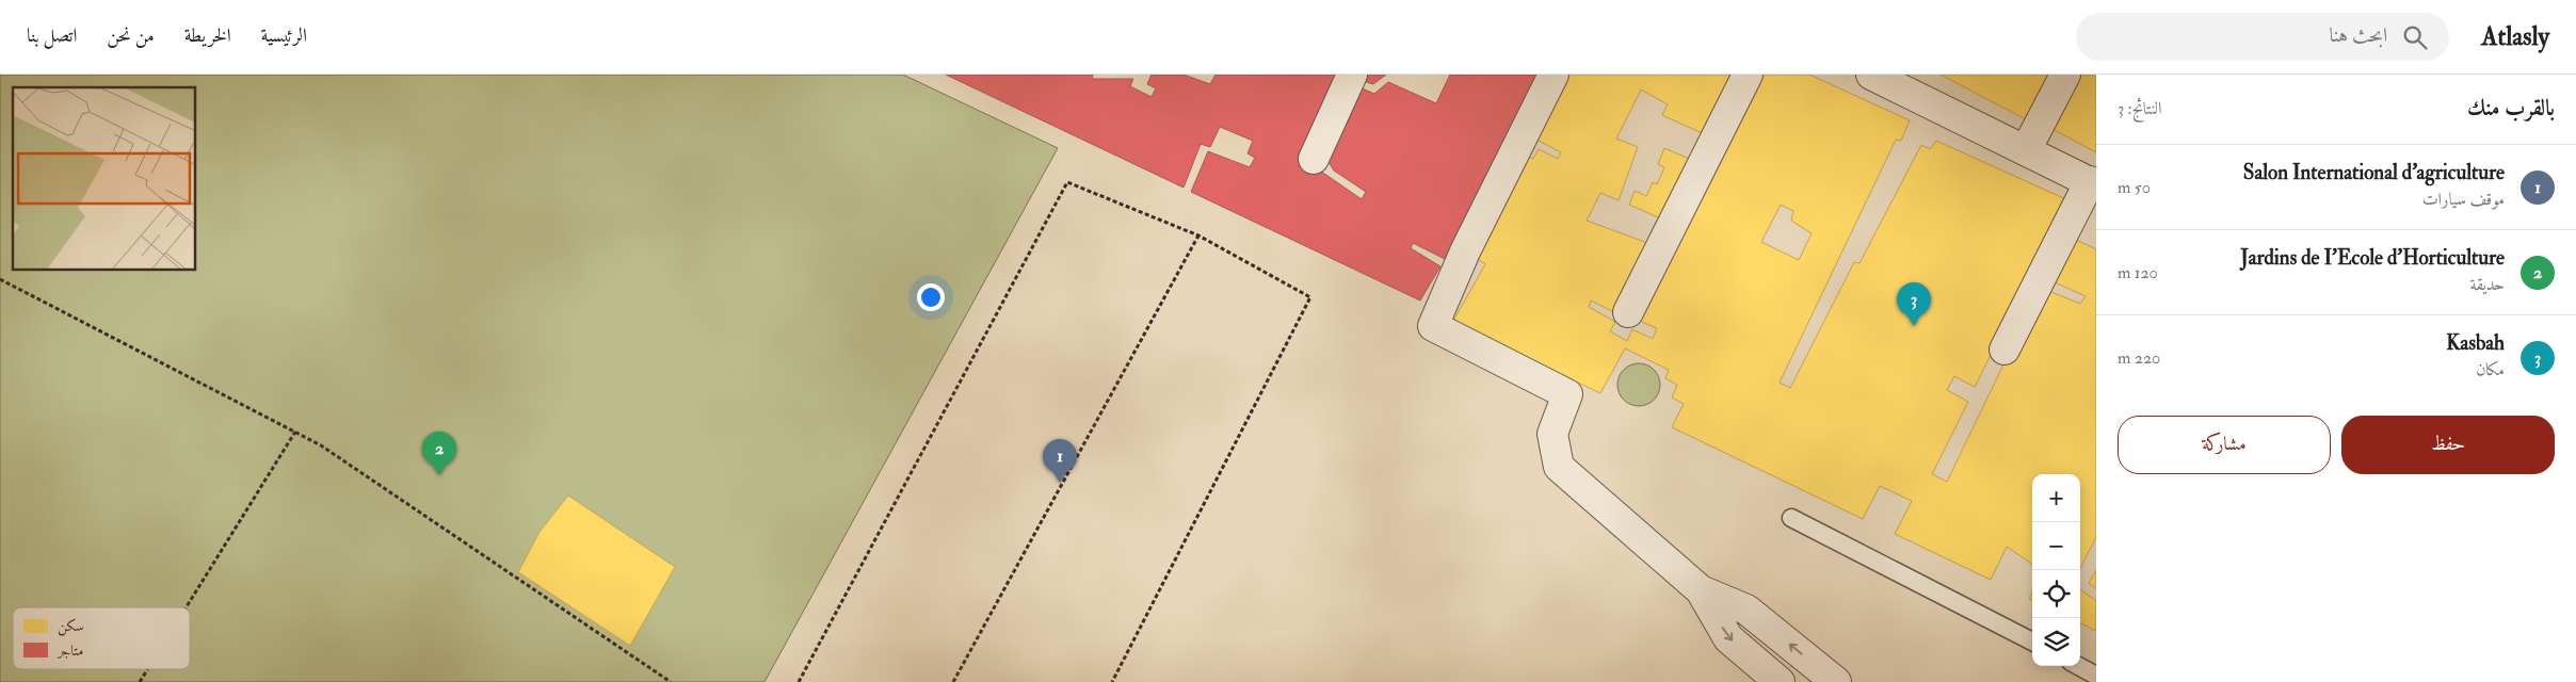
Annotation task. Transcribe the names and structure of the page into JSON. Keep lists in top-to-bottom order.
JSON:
{
  "legend": ["سكن", "متاجر"],
  "page": {
    "header": "Atlasly",
    "search": "ابحث هنا",
    "nav": [
      "الرئيسية",
      "الخريطة",
      "من نحن",
      "اتصل بنا"
    ],
    "heading": ["بالقرب منك", "النتائج: 3"],
    "list": [
      {
        "mark": "1",
        "name": "Salon International d'agriculture",
        "note": "موقف سيارات",
        "value": "50 m"
      },
      {
        "mark": "2",
        "name": "Jardins de I'Ecole d'Horticulture",
        "note": "حديقة",
        "value": "120 m"
      },
      {
        "mark": "3",
        "name": "Kasbah",
        "note": "مكان",
        "value": "220 m"
      }
    ],
    "pins": ["3", "2", "1"],
    "buttons": ["حفظ", "مشاركة"],
    "map_buttons": ["+", "−"]
  }
}
